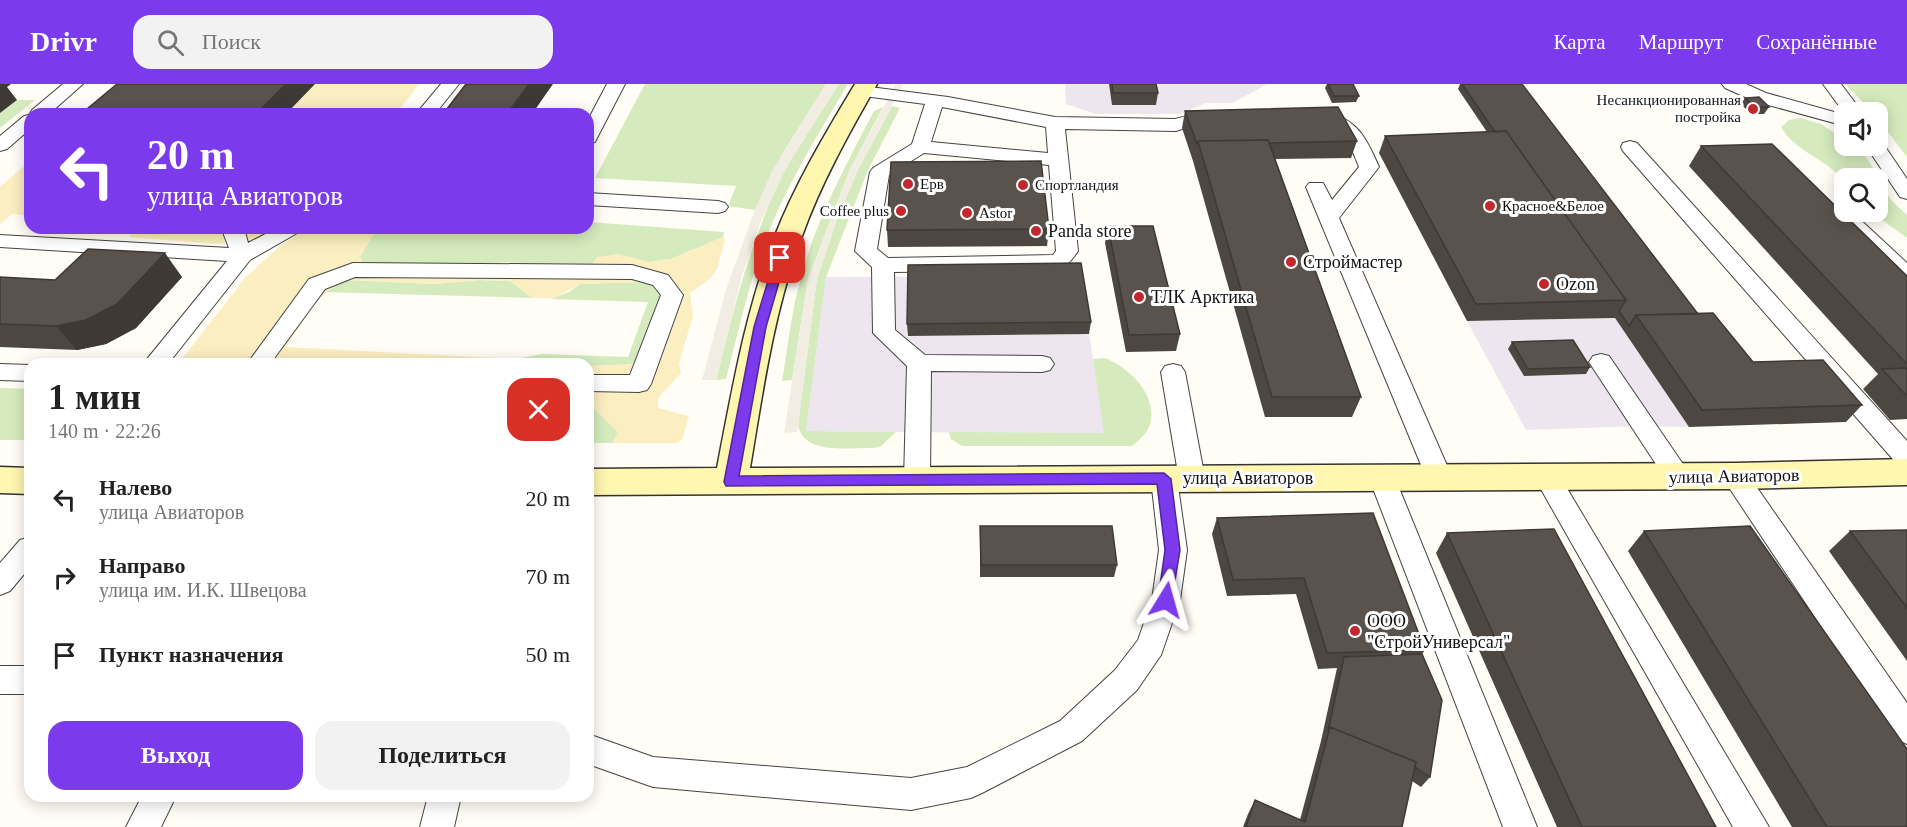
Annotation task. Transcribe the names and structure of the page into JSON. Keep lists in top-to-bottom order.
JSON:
{
  "streets": {
    "main road": ["улица Авиаторов"]
  },
  "places": [
    "Несанкционированная постройка",
    "Ерв",
    "Спортландия",
    "Красное&Белое",
    "Coffee plus",
    "Astor",
    "Panda store",
    "Строймастер",
    "Ozon",
    "ТЛК Арктика",
    "ООО \"СтройУниверсал\""
  ],
  "page": {
    "header": "Drivr",
    "search": "Поиск",
    "nav": ["Карта", "Маршрут", "Сохранённые"],
    "turn": ["20 m", "улица Авиаторов"],
    "heading": ["1 мин", "140 m · 22:26"],
    "list": [
      {
        "name": "Налево",
        "note": "улица Авиаторов",
        "value": "20 m"
      },
      {
        "name": "Направо",
        "note": "улица им. И.К. Швецова",
        "value": "70 m"
      },
      {
        "name": "Пункт назначения",
        "value": "50 m"
      }
    ],
    "buttons": ["Выход", "Поделиться"]
  }
}
